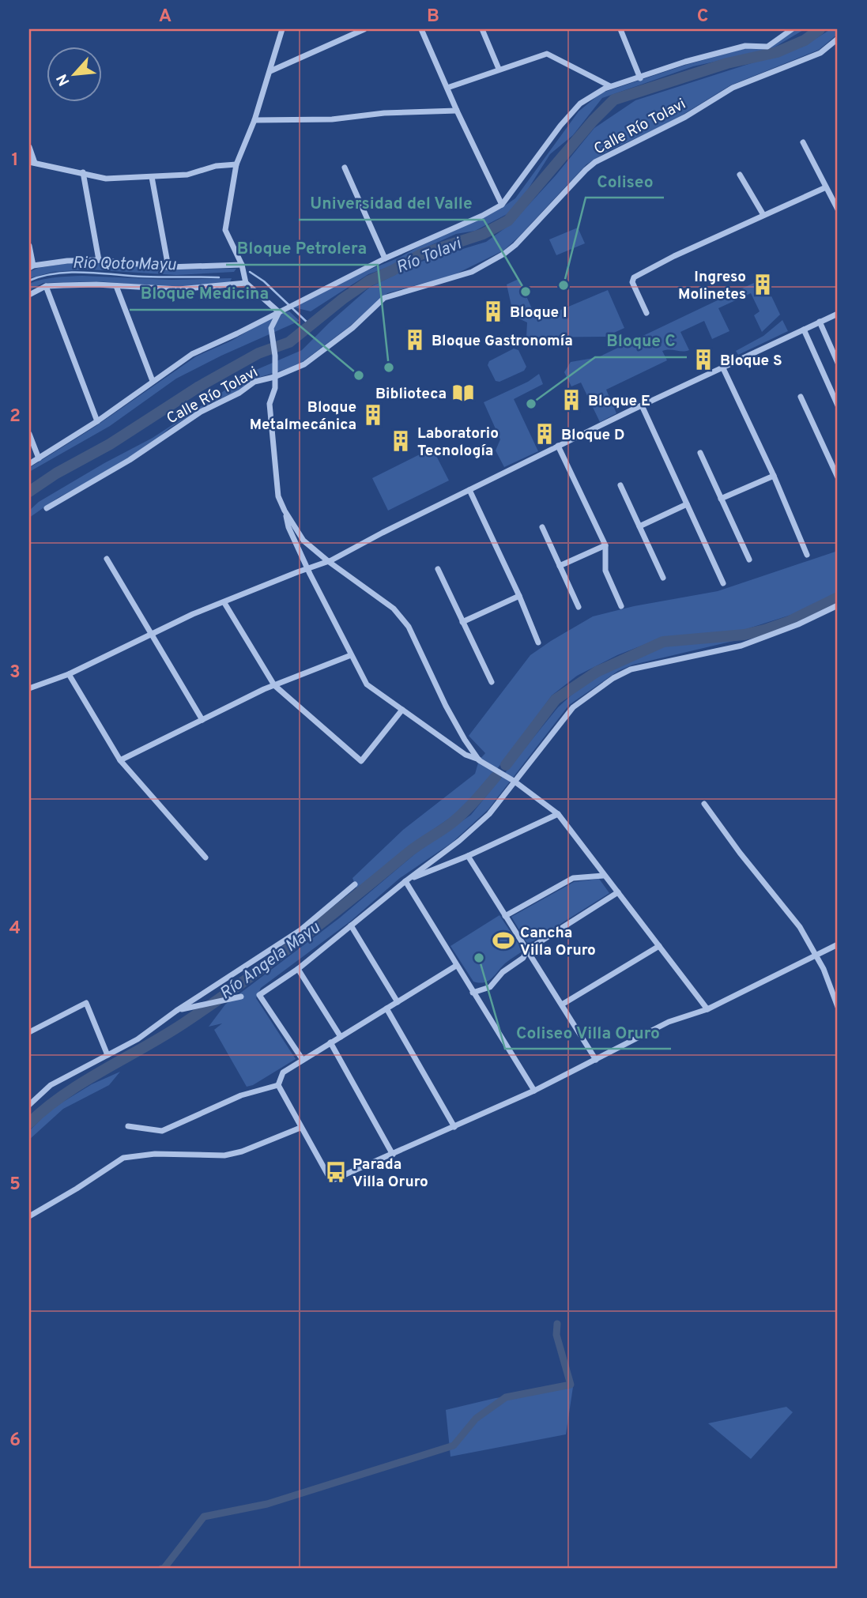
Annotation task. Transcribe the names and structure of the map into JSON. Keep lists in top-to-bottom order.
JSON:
{
  "streets": {
    "street": ["Calle Río Tolavi"]
  },
  "water": ["Río Tolavi", "Rio Qoto Mayu", "Río Angela Mayu"],
  "places": {
    "building": [
      "Ingreso Molinetes",
      "Bloque I",
      "Bloque Gastronomía",
      "Bloque S",
      "Bloque E",
      "Bloque Metalmecánica",
      "Bloque D",
      "Laboratorio Tecnología"
    ],
    "other": [
      "Coliseo",
      "Universidad del Valle",
      "Bloque Petrolera",
      "Bloque Medicina",
      "Bloque C",
      "Coliseo Villa Oruro"
    ],
    "library": ["Biblioteca"],
    "sports": ["Cancha Villa Oruro"],
    "bus stop": ["Parada Villa Oruro"]
  },
  "north": "bottom left",
  "grid": {
    "columns": ["A", "B", "C"],
    "rows": [
      "1",
      "2",
      "3",
      "4",
      "5",
      "6"
    ]
  }
}
